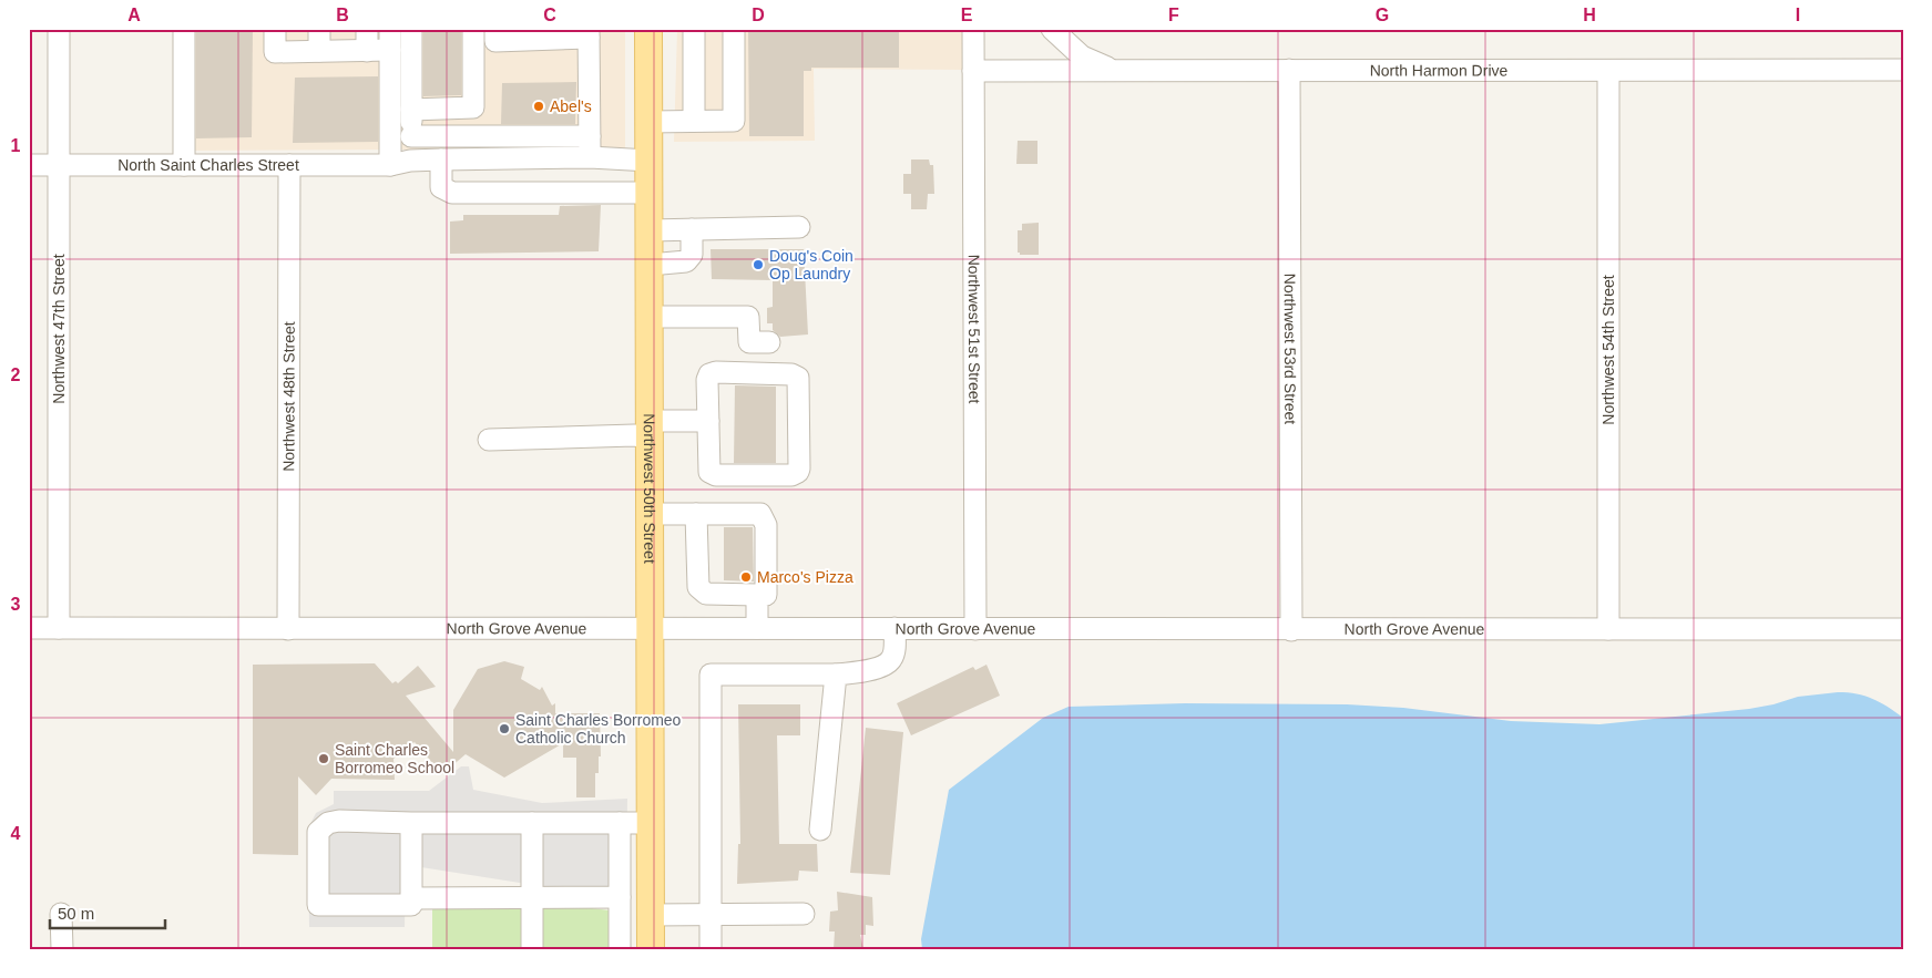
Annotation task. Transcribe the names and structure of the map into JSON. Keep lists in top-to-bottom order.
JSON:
{
  "streets": {
    "main road": ["Northwest 50th Street"],
    "street": [
      "North Harmon Drive",
      "North Saint Charles Street",
      "Northwest 47th Street",
      "Northwest 51st Street",
      "Northwest 53rd Street",
      "Northwest 54th Street",
      "Northwest 48th Street",
      "North Grove Avenue"
    ]
  },
  "crossings": [
    ["North Harmon Drive", "Northwest 51st Street"],
    ["North Harmon Drive", "Northwest 53rd Street"],
    ["North Harmon Drive", "Northwest 54th Street"],
    ["North Saint Charles Street", "Northwest 47th Street"],
    ["North Saint Charles Street", "Northwest 48th Street"],
    ["North Saint Charles Street", "Northwest 50th Street"],
    ["Northwest 47th Street", "North Grove Avenue"],
    ["Northwest 51st Street", "North Grove Avenue"],
    ["Northwest 53rd Street", "North Grove Avenue"],
    ["Northwest 54th Street", "North Grove Avenue"],
    ["Northwest 48th Street", "North Grove Avenue"],
    ["Northwest 50th Street", "North Grove Avenue"]
  ],
  "places": [
    "Abel's",
    "Doug's Coin Op Laundry",
    "Marco's Pizza",
    "Saint Charles Borromeo Catholic Church",
    "Saint Charles Borromeo School"
  ],
  "scale_bar": "50 m",
  "grid": {
    "columns": [
      "A",
      "B",
      "C",
      "D",
      "E",
      "F",
      "G",
      "H",
      "I"
    ],
    "rows": [
      "1",
      "2",
      "3",
      "4"
    ]
  }
}
